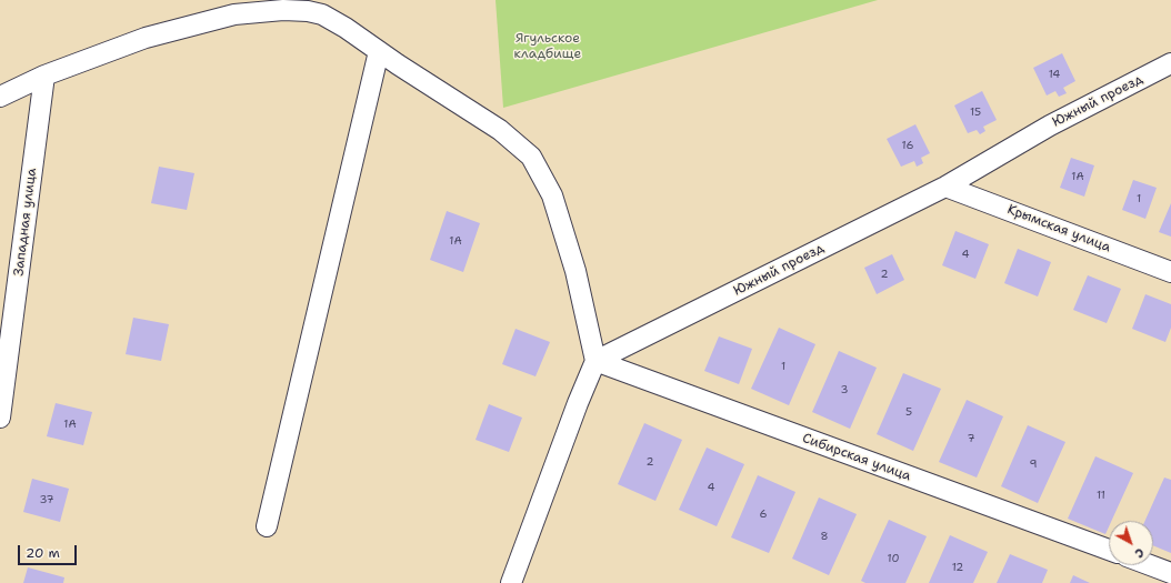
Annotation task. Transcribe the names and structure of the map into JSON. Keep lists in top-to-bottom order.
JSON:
{
  "streets": {
    "street": [
      "Южный проезд",
      "Западная улица",
      "Крымская улица",
      "Сибирская улица"
    ]
  },
  "crossings": [
    ["Южный проезд", "Крымская улица"],
    ["Южный проезд", "Сибирская улица"]
  ],
  "parks": ["Ягульское кладбище"],
  "house_numbers": [
    "14",
    "15",
    "16",
    "1А",
    "1",
    "1А",
    "4",
    "2",
    "1",
    "3",
    "5",
    "1А",
    "7",
    "2",
    "9",
    "4",
    "11",
    "37",
    "6",
    "8",
    "10",
    "12"
  ],
  "scale_bar": "20 m",
  "north": "bottom right"
}
